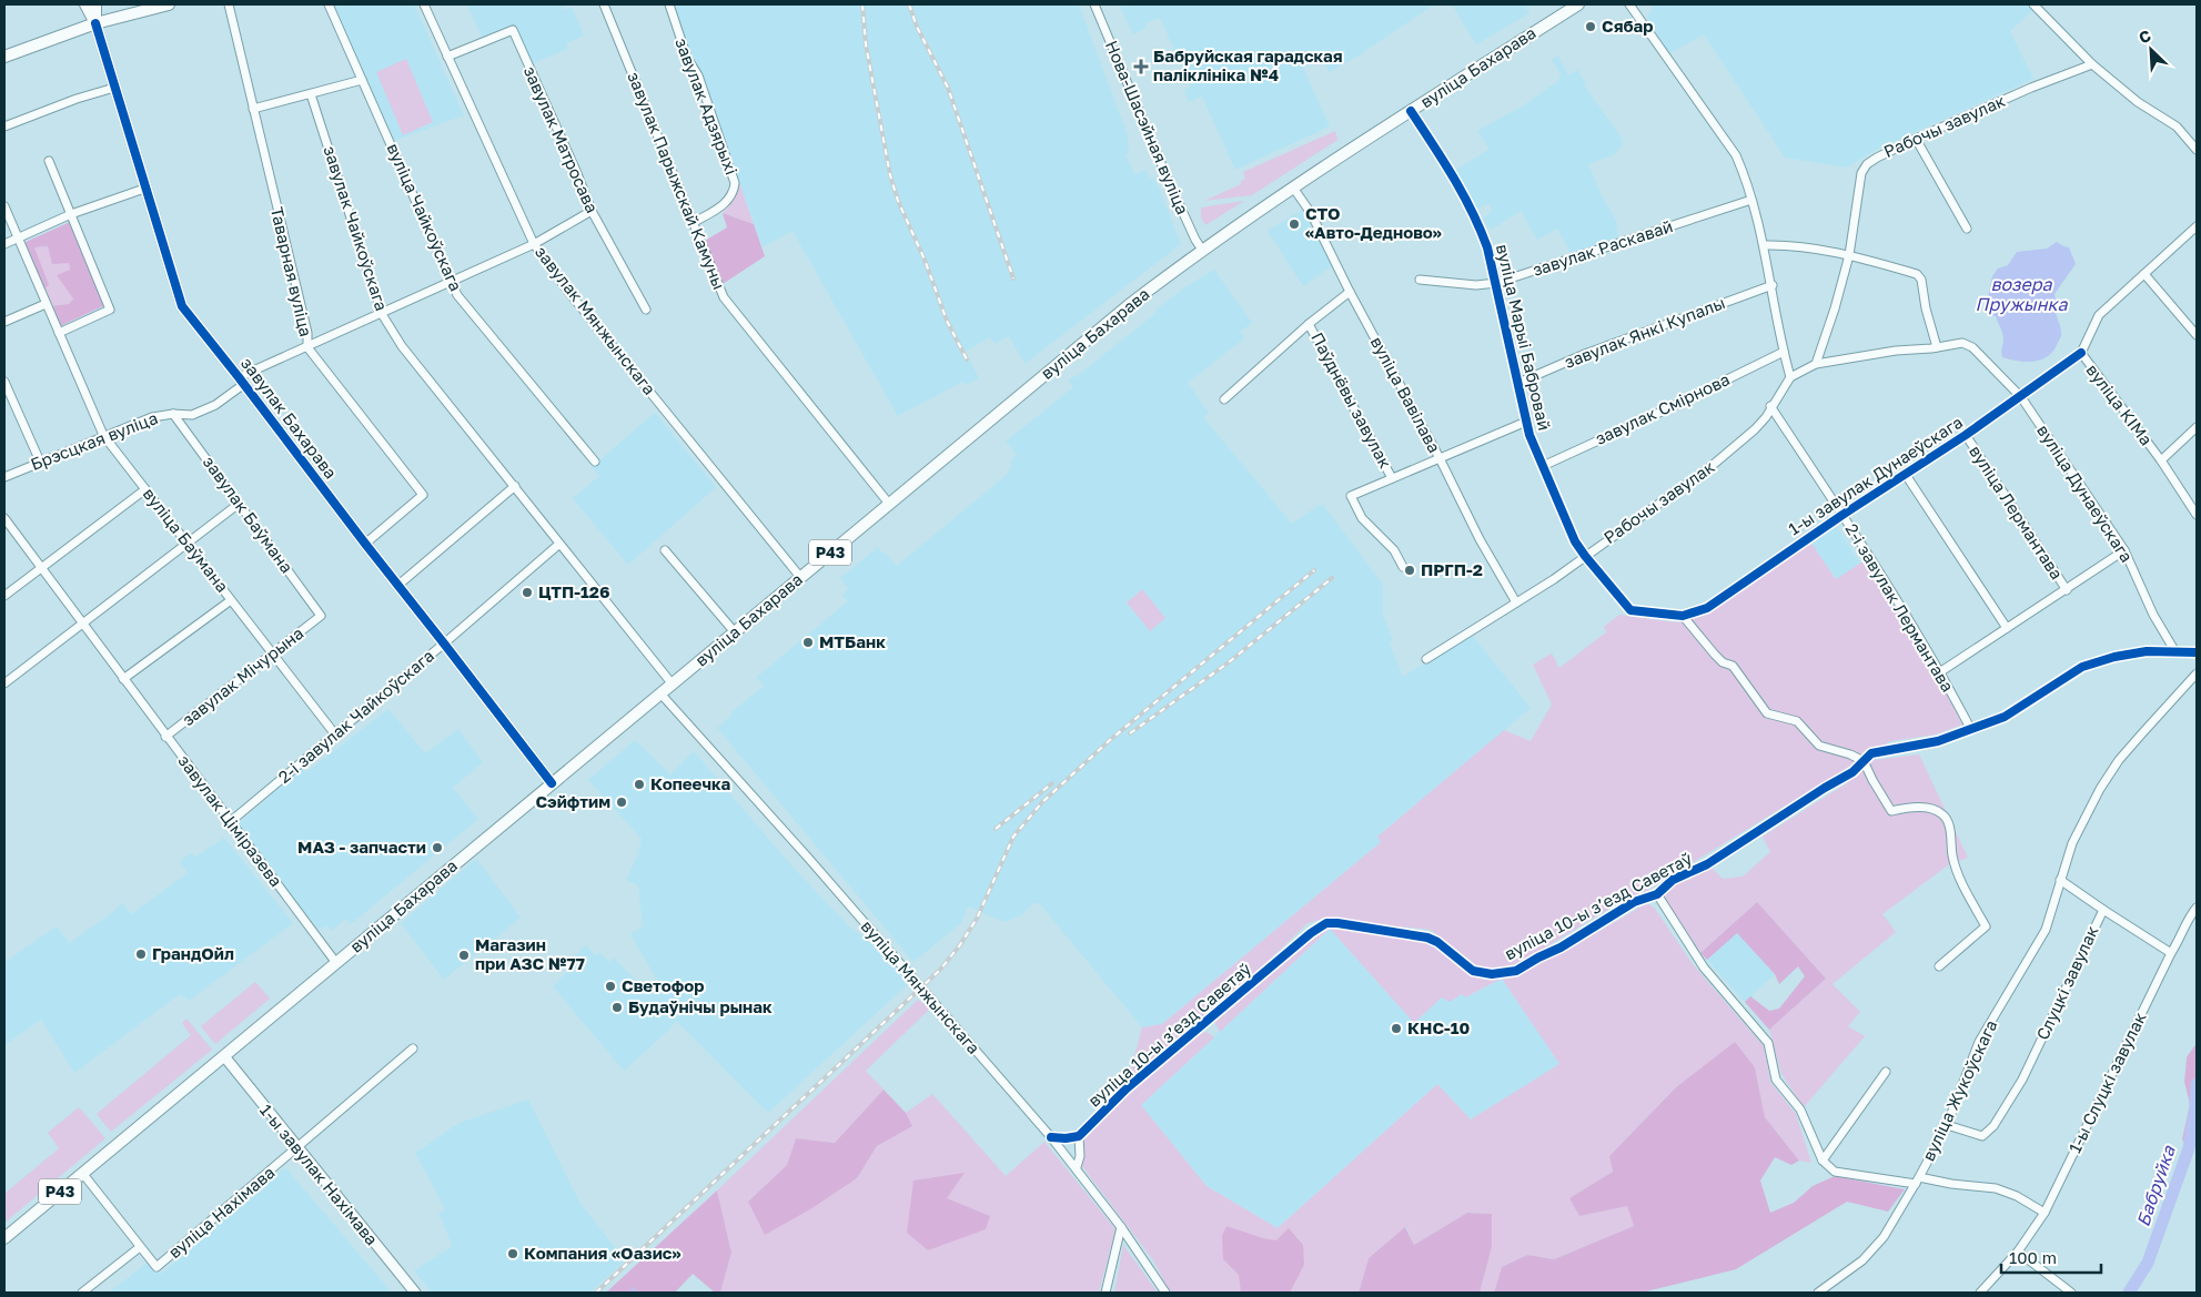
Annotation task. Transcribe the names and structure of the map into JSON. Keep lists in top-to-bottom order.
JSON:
{
  "streets": {
    "main road": ["вуліца Бахарава", "Р43"],
    "street": [
      "завулак Адзярыхі",
      "Рабочы завулак",
      "Нова-Шасэйная вуліца",
      "завулак Матросава",
      "завулак Парыжскай Камуны",
      "вуліца Чайкоўскага",
      "завулак Чайкоўскага",
      "завулак Раскавай",
      "Таварная вуліца",
      "завулак Мянжынскага",
      "завулак Янкі Купалы",
      "вуліца Марыі Бабровай",
      "вуліца Вавілава",
      "Паўднёвы завулак",
      "вуліца КІМа",
      "завулак Смірнова",
      "завулак Бахарава",
      "Брэсцкая вуліца",
      "1-ы завулак Дунаеўскага",
      "вуліца Дунаеўскага",
      "вуліца Лермантава",
      "завулак Баўмана",
      "вуліца Баўмана",
      "2-і завулак Лермантава",
      "завулак Мічурына",
      "2-і завулак Чайкоўскага",
      "завулак Ціміразева",
      "вуліца 10-ы зʼезд Саветаў",
      "Слуцкі завулак",
      "вуліца Мянжынскага",
      "1-ы Слуцкі завулак",
      "вуліца Жукоўскага",
      "1-ы завулак Нахімава",
      "вуліца Нахімава"
    ]
  },
  "crossings": [
    ["вуліца Бахарава", "Нова-Шасэйная вуліца"],
    ["вуліца Бахарава", "завулак Парыжскай Камуны"],
    ["вуліца Бахарава", "завулак Чайкоўскага"],
    ["вуліца Бахарава", "завулак Мянжынскага"],
    ["вуліца Бахарава", "вуліца Марыі Бабровай"],
    ["вуліца Бахарава", "вуліца Вавілава"],
    ["вуліца Бахарава", "завулак Бахарава"],
    ["вуліца Бахарава", "завулак Ціміразева"],
    ["вуліца Бахарава", "вуліца Мянжынскага"],
    ["вуліца Бахарава", "1-ы завулак Нахімава"],
    ["завулак Адзярыхі", "завулак Парыжскай Камуны"],
    ["Рабочы завулак", "вуліца Марыі Бабровай"],
    ["Рабочы завулак", "вуліца Вавілава"],
    ["Рабочы завулак", "1-ы завулак Дунаеўскага"],
    ["Рабочы завулак", "вуліца Дунаеўскага"],
    ["Рабочы завулак", "2-і завулак Лермантава"],
    ["завулак Матросава", "завулак Мянжынскага"],
    ["завулак Матросава", "Брэсцкая вуліца"],
    ["вуліца Чайкоўскага", "Брэсцкая вуліца"],
    ["завулак Чайкоўскага", "Брэсцкая вуліца"],
    ["завулак Чайкоўскага", "2-і завулак Чайкоўскага"],
    ["завулак Раскавай", "вуліца Марыі Бабровай"],
    ["Таварная вуліца", "завулак Бахарава"],
    ["Таварная вуліца", "Брэсцкая вуліца"],
    ["завулак Мянжынскага", "Брэсцкая вуліца"],
    ["завулак Янкі Купалы", "вуліца Марыі Бабровай"],
    ["вуліца Марыі Бабровай", "Паўднёвы завулак"],
    ["вуліца Марыі Бабровай", "завулак Смірнова"],
    ["вуліца Марыі Бабровай", "1-ы завулак Дунаеўскага"],
    ["вуліца Вавілава", "Паўднёвы завулак"],
    ["вуліца КІМа", "1-ы завулак Дунаеўскага"],
    ["завулак Бахарава", "Брэсцкая вуліца"],
    ["завулак Бахарава", "2-і завулак Чайкоўскага"],
    ["Брэсцкая вуліца", "завулак Баўмана"],
    ["Брэсцкая вуліца", "вуліца Баўмана"],
    ["1-ы завулак Дунаеўскага", "вуліца Дунаеўскага"],
    ["1-ы завулак Дунаеўскага", "вуліца Лермантава"],
    ["1-ы завулак Дунаеўскага", "2-і завулак Лермантава"],
    ["вуліца Дунаеўскага", "вуліца 10-ы зʼезд Саветаў"],
    ["завулак Баўмана", "завулак Мічурына"],
    ["вуліца Баўмана", "завулак Мічурына"],
    ["вуліца Баўмана", "2-і завулак Чайкоўскага"],
    ["2-і завулак Лермантава", "вуліца 10-ы зʼезд Саветаў"],
    ["завулак Мічурына", "завулак Ціміразева"],
    ["2-і завулак Чайкоўскага", "завулак Ціміразева"],
    ["Слуцкі завулак", "1-ы Слуцкі завулак"],
    ["Слуцкі завулак", "вуліца Жукоўскага"],
    ["1-ы завулак Нахімава", "вуліца Нахімава"]
  ],
  "water": ["возера Пружынка", "Бабруйка"],
  "places": {
    "other": [
      "Сябар",
      "СТО «Авто-Дедново»",
      "ПРГП-2",
      "ЦТП-126",
      "МТБанк",
      "Копеечка",
      "Сэйфтим",
      "МАЗ - запчасти",
      "ГрандОйл",
      "Магазин при АЗС №77",
      "Светофор",
      "Будаўнічы рынак",
      "КНС-10",
      "Компания «Оазис»"
    ],
    "health": ["Бабруйская гарадская паліклініка №4"]
  },
  "scale_bar": "100 m",
  "north": "top left"
}
